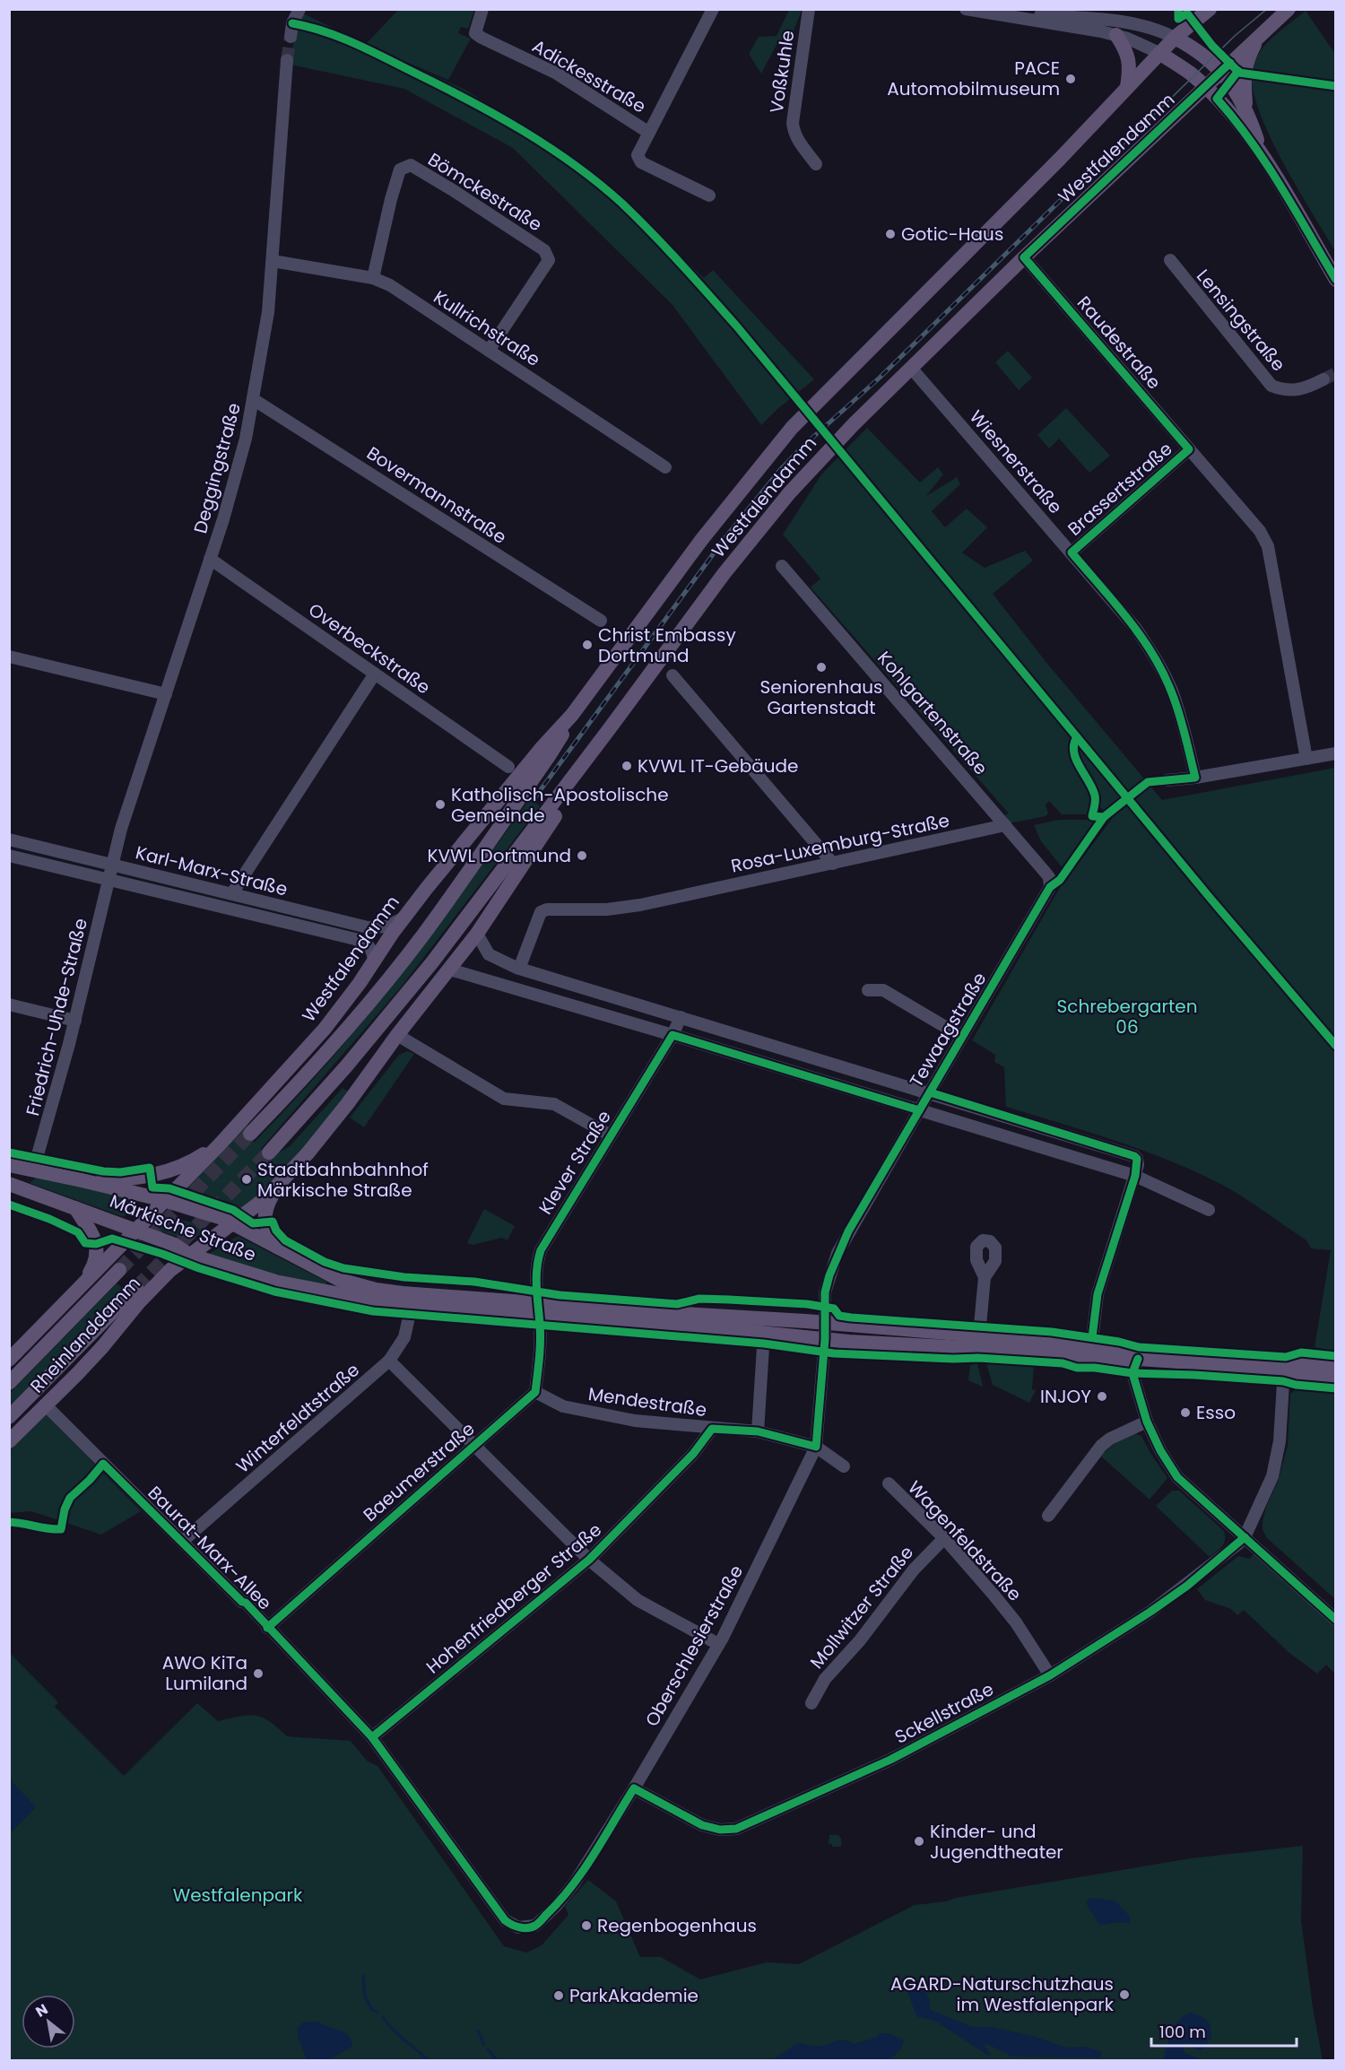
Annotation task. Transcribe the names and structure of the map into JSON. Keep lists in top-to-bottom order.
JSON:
{
  "streets": {
    "main road": ["Westfalendamm", "Märkische Straße", "Rheinlanddamm"],
    "street": [
      "Voßkuhle",
      "Adickesstraße",
      "Bömckestraße",
      "Lensingstraße",
      "Kullrichstraße",
      "Raudestraße",
      "Wiesnerstraße",
      "Deggingstraße",
      "Brassertstraße",
      "Bovermannstraße",
      "Overbeckstraße",
      "Kohlgartenstraße",
      "Rosa-Luxemburg-Straße",
      "Karl-Marx-Straße",
      "Friedrich-Uhde-Straße",
      "Tewaagstraße",
      "Klever Straße",
      "Mendestraße",
      "Winterfeldtstraße",
      "Baeumerstraße",
      "Wagenfeldstraße",
      "Baurat-Marx-Allee",
      "Hohenfriedberger Straße",
      "Mollwitzer Straße",
      "Oberschlesierstraße",
      "Sckellstraße"
    ]
  },
  "crossings": [
    ["Westfalendamm", "Raudestraße"],
    ["Westfalendamm", "Wiesnerstraße"],
    ["Westfalendamm", "Karl-Marx-Straße"],
    ["Westfalendamm", "Märkische Straße"],
    ["Westfalendamm", "Rheinlanddamm"],
    ["Bömckestraße", "Kullrichstraße"],
    ["Kullrichstraße", "Deggingstraße"],
    ["Raudestraße", "Brassertstraße"],
    ["Wiesnerstraße", "Brassertstraße"],
    ["Deggingstraße", "Bovermannstraße"],
    ["Deggingstraße", "Overbeckstraße"],
    ["Deggingstraße", "Karl-Marx-Straße"],
    ["Deggingstraße", "Friedrich-Uhde-Straße"],
    ["Kohlgartenstraße", "Rosa-Luxemburg-Straße"],
    ["Kohlgartenstraße", "Tewaagstraße"],
    ["Karl-Marx-Straße", "Friedrich-Uhde-Straße"],
    ["Friedrich-Uhde-Straße", "Märkische Straße"],
    ["Tewaagstraße", "Märkische Straße"],
    ["Tewaagstraße", "Oberschlesierstraße"],
    ["Klever Straße", "Märkische Straße"],
    ["Märkische Straße", "Rheinlanddamm"],
    ["Märkische Straße", "Winterfeldtstraße"],
    ["Märkische Straße", "Oberschlesierstraße"],
    ["Märkische Straße", "Sckellstraße"],
    ["Rheinlanddamm", "Baurat-Marx-Allee"],
    ["Mendestraße", "Baeumerstraße"],
    ["Mendestraße", "Hohenfriedberger Straße"],
    ["Mendestraße", "Oberschlesierstraße"],
    ["Winterfeldtstraße", "Baurat-Marx-Allee"],
    ["Baeumerstraße", "Baurat-Marx-Allee"],
    ["Wagenfeldstraße", "Mollwitzer Straße"],
    ["Wagenfeldstraße", "Sckellstraße"],
    ["Baurat-Marx-Allee", "Hohenfriedberger Straße"],
    ["Baurat-Marx-Allee", "Oberschlesierstraße"],
    ["Oberschlesierstraße", "Sckellstraße"]
  ],
  "parks": ["Schrebergarten 06", "Westfalenpark"],
  "places": [
    "PACE Automobilmuseum",
    "Gotic-Haus",
    "Christ Embassy Dortmund",
    "Seniorenhaus Gartenstadt",
    "KVWL IT-Gebäude",
    "Katholisch-Apostolische Gemeinde",
    "KVWL Dortmund",
    "Stadtbahnbahnhof Märkische Straße",
    "INJOY",
    "Esso",
    "AWO KiTa Lumiland",
    "Kinder- und Jugendtheater",
    "Regenbogenhaus",
    "AGARD-Naturschutzhaus im Westfalenpark",
    "ParkAkademie"
  ],
  "scale_bar": "100 m",
  "north": "top left"
}
